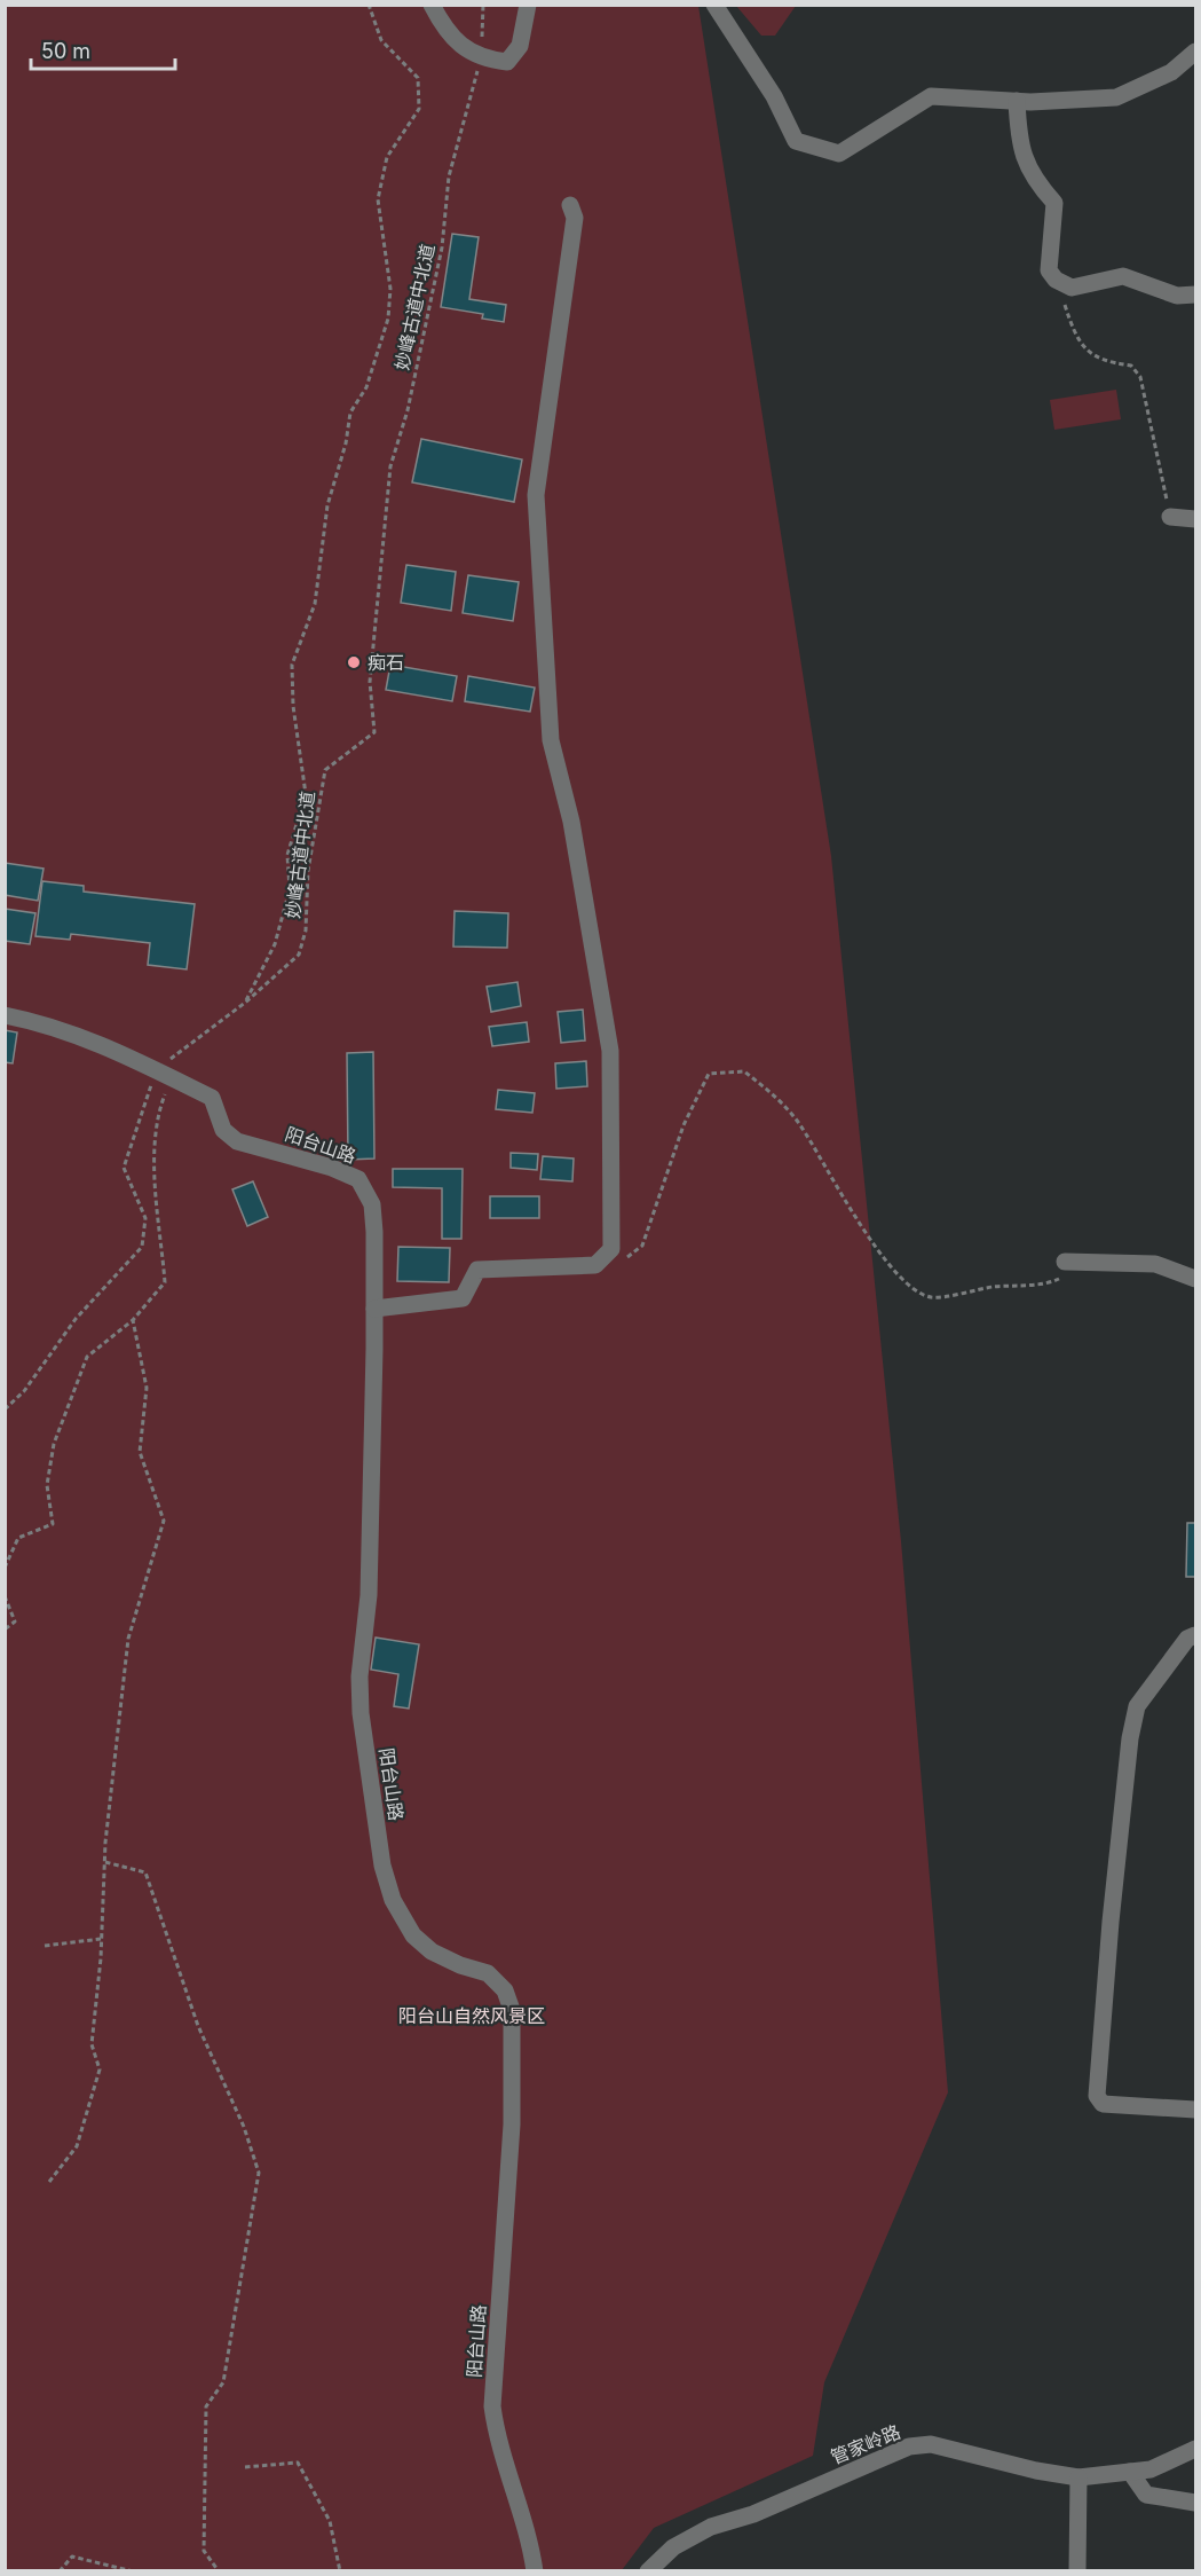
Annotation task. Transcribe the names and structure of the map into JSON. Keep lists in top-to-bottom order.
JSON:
{
  "streets": {
    "street": ["阳台山路", "管家岭路"],
    "path": ["妙峰古道中北道"]
  },
  "crossings": [
    ["妙峰古道中北道", "阳台山路"]
  ],
  "parks": ["阳台山自然风景区"],
  "places": ["痴石"],
  "scale_bar": "50 m"
}
